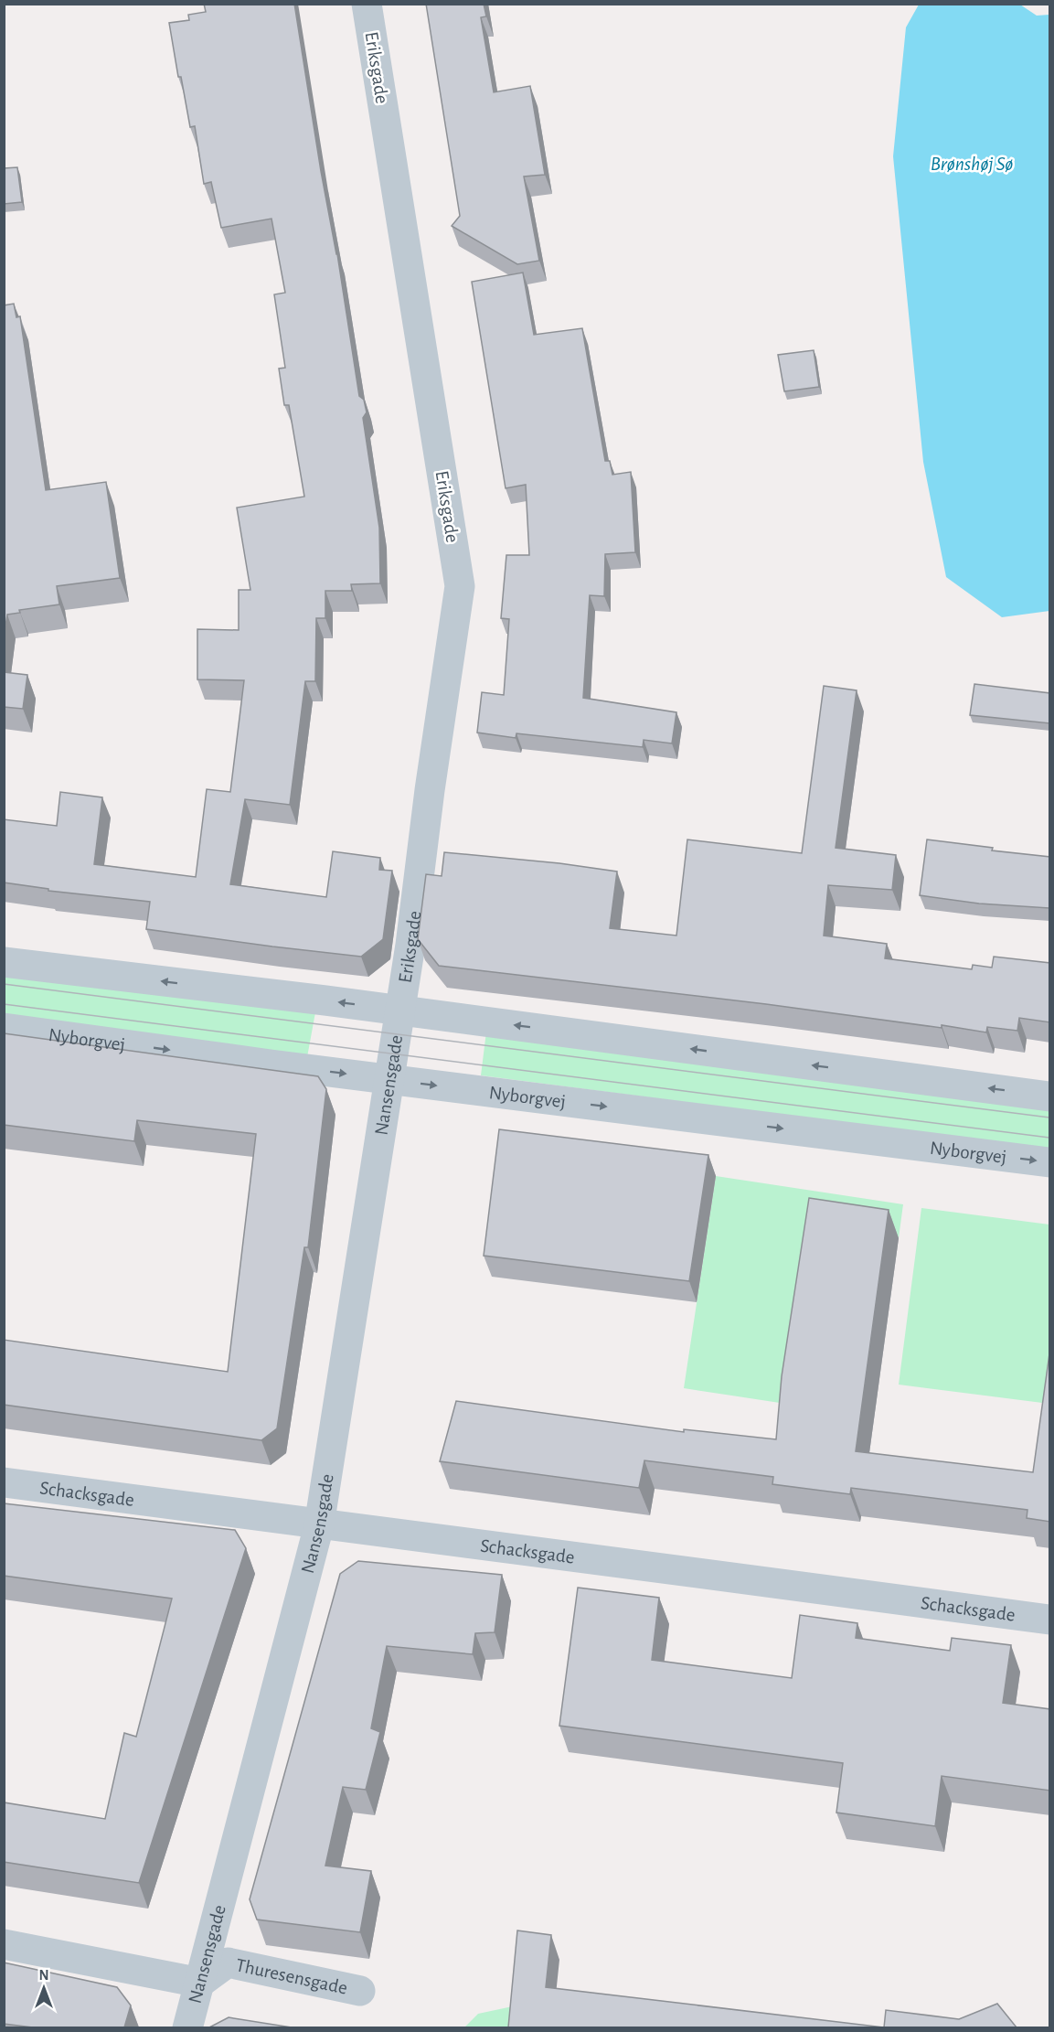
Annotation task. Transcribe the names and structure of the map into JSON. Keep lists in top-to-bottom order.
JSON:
{
  "streets": {
    "street": [
      "Eriksgade",
      "Nyborgvej",
      "Nansensgade",
      "Schacksgade",
      "Thuresensgade"
    ]
  },
  "crossings": [
    ["Eriksgade", "Nansensgade"],
    ["Nyborgvej", "Nansensgade"],
    ["Nansensgade", "Schacksgade"],
    ["Nansensgade", "Thuresensgade"]
  ],
  "water": ["Brønshøj Sø"],
  "north": "top"
}
